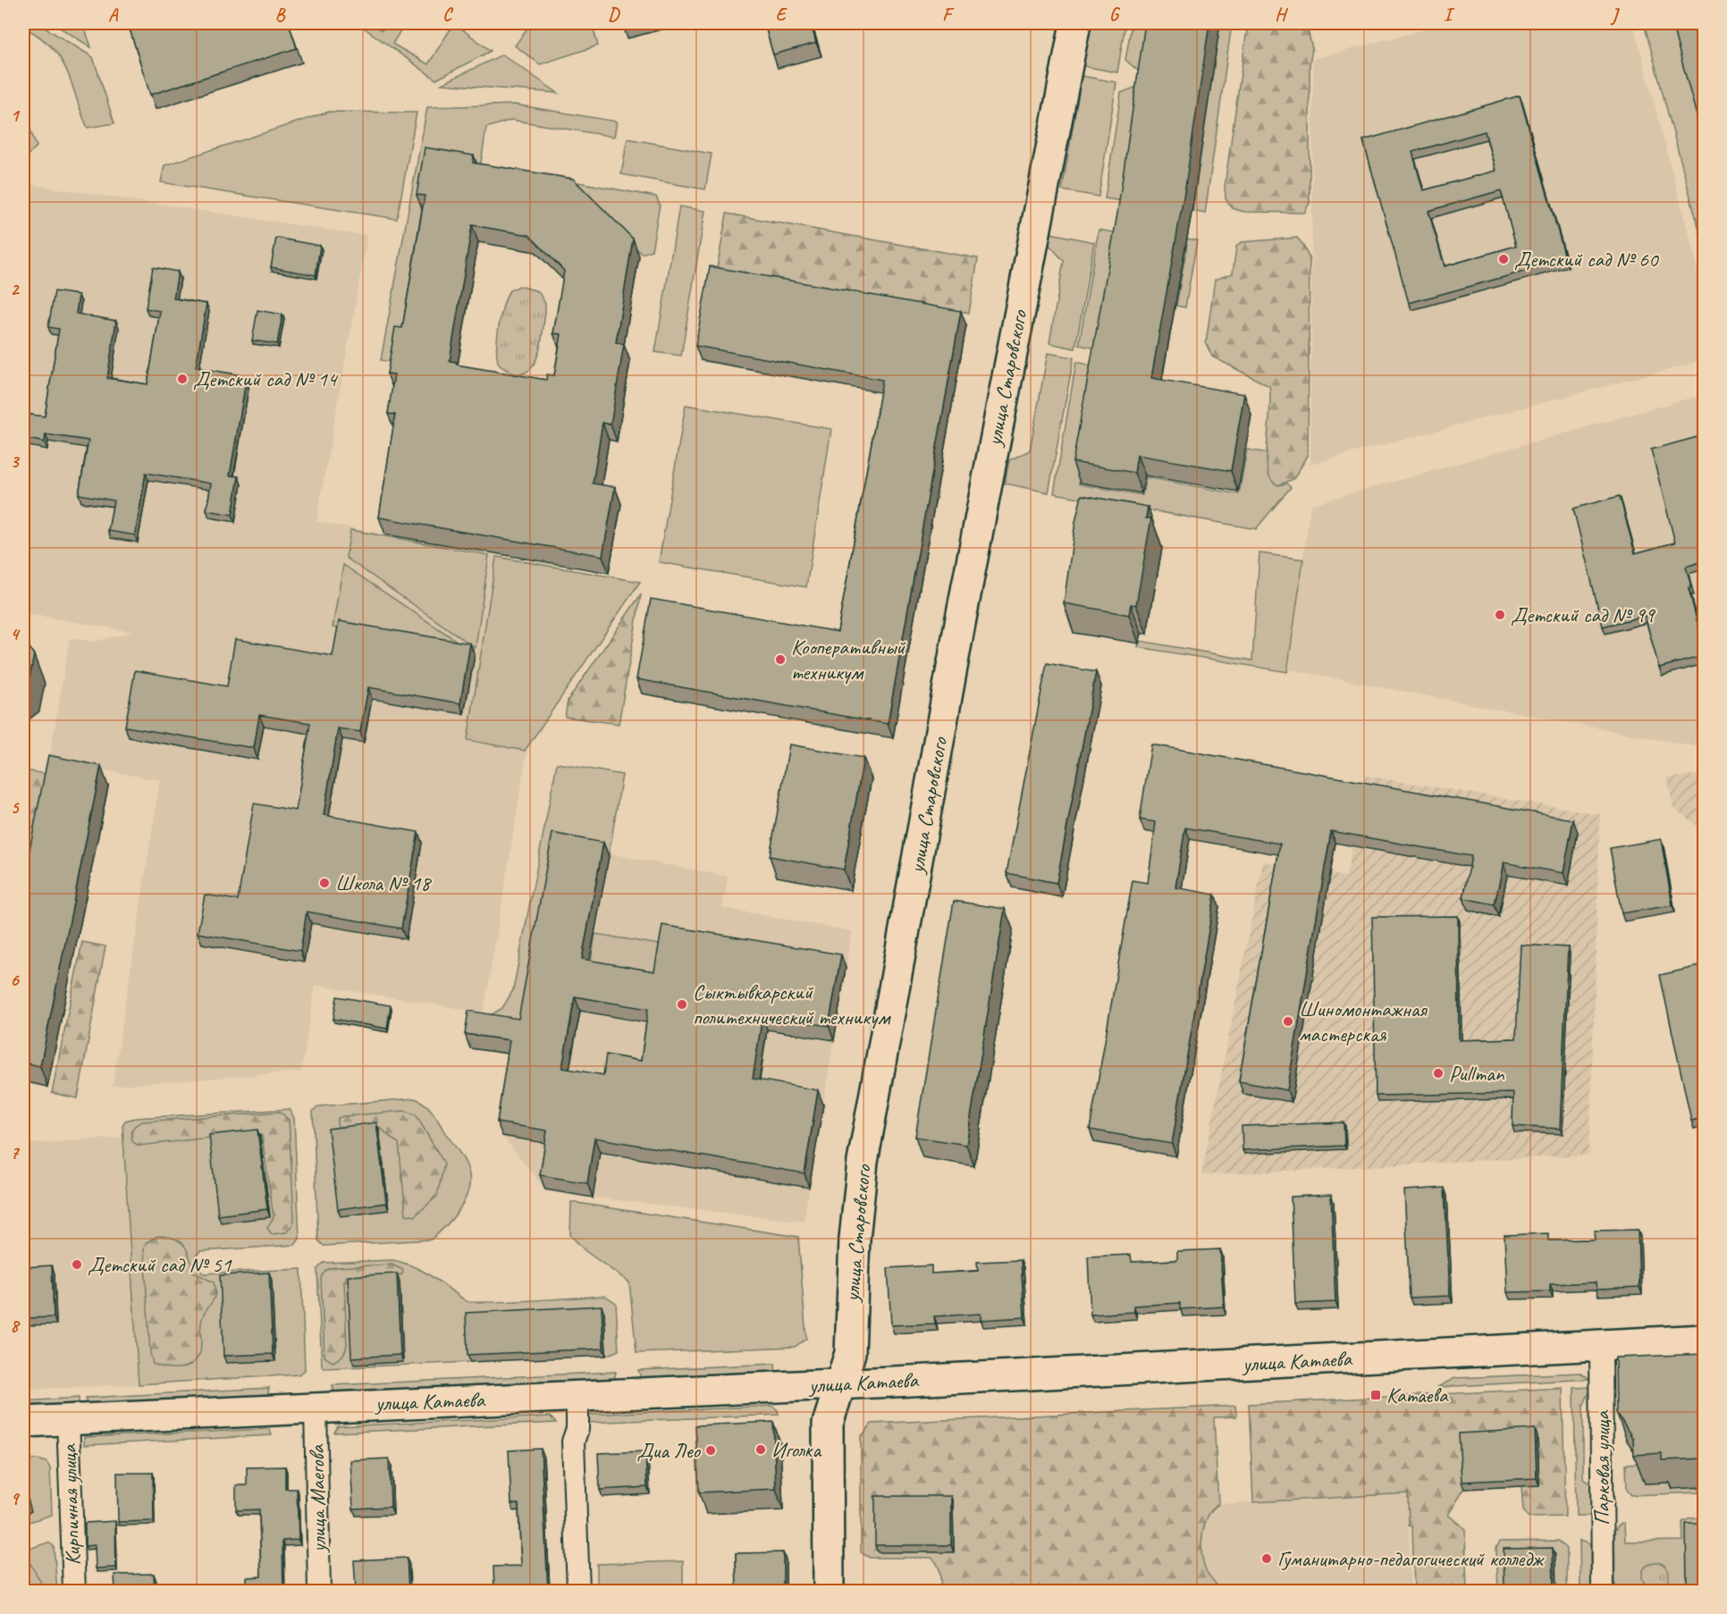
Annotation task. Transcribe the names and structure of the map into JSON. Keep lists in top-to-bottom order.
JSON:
{
  "streets": {
    "street": [
      "улица Старовского",
      "улица Катаева",
      "Парковая улица",
      "улица Маегова",
      "Кирпичная улица"
    ]
  },
  "crossings": [
    ["улица Старовского", "улица Катаева"],
    ["улица Катаева", "Парковая улица"],
    ["улица Катаева", "улица Маегова"],
    ["улица Катаева", "Кирпичная улица"]
  ],
  "places": {
    "other": [
      "Детский сад № 60",
      "Детский сад № 14",
      "Детский сад № 99",
      "Кооперативный техникум",
      "Школа № 18",
      "Сыктывкарский политехнический техникум",
      "Шиномонтажная мастерская",
      "Pullman",
      "Детский сад № 51",
      "Иголка",
      "Диа Лео",
      "Гуманитарно-педагогический колледж"
    ],
    "transit": ["Катаева"]
  },
  "grid": {
    "columns": [
      "A",
      "B",
      "C",
      "D",
      "E",
      "F",
      "G",
      "H",
      "I",
      "J"
    ],
    "rows": [
      "1",
      "2",
      "3",
      "4",
      "5",
      "6",
      "7",
      "8",
      "9"
    ]
  }
}
